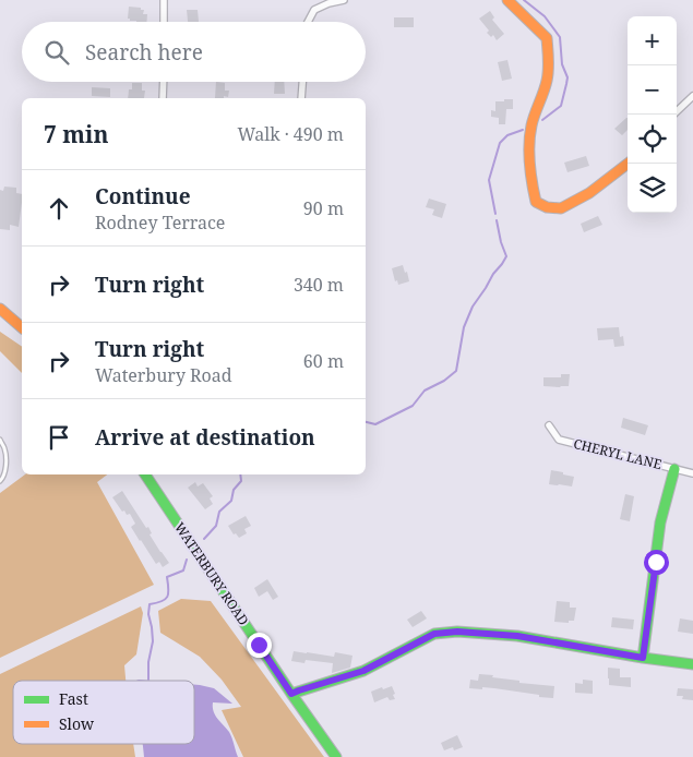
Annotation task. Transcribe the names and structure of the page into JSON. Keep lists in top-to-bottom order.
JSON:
{
  "streets": {
    "street": ["CHERYL LANE", "WATERBURY ROAD"]
  },
  "legend": ["Fast", "Slow"],
  "page": {
    "map_buttons": ["+", "−"],
    "search": "Search here",
    "heading": ["7 min", "Walk · 490 m"],
    "list": [
      ["Continue", "Rodney Terrace", "90 m"],
      ["Turn right", "340 m"],
      ["Turn right", "Waterbury Road", "60 m"],
      "Arrive at destination"
    ]
  }
}
